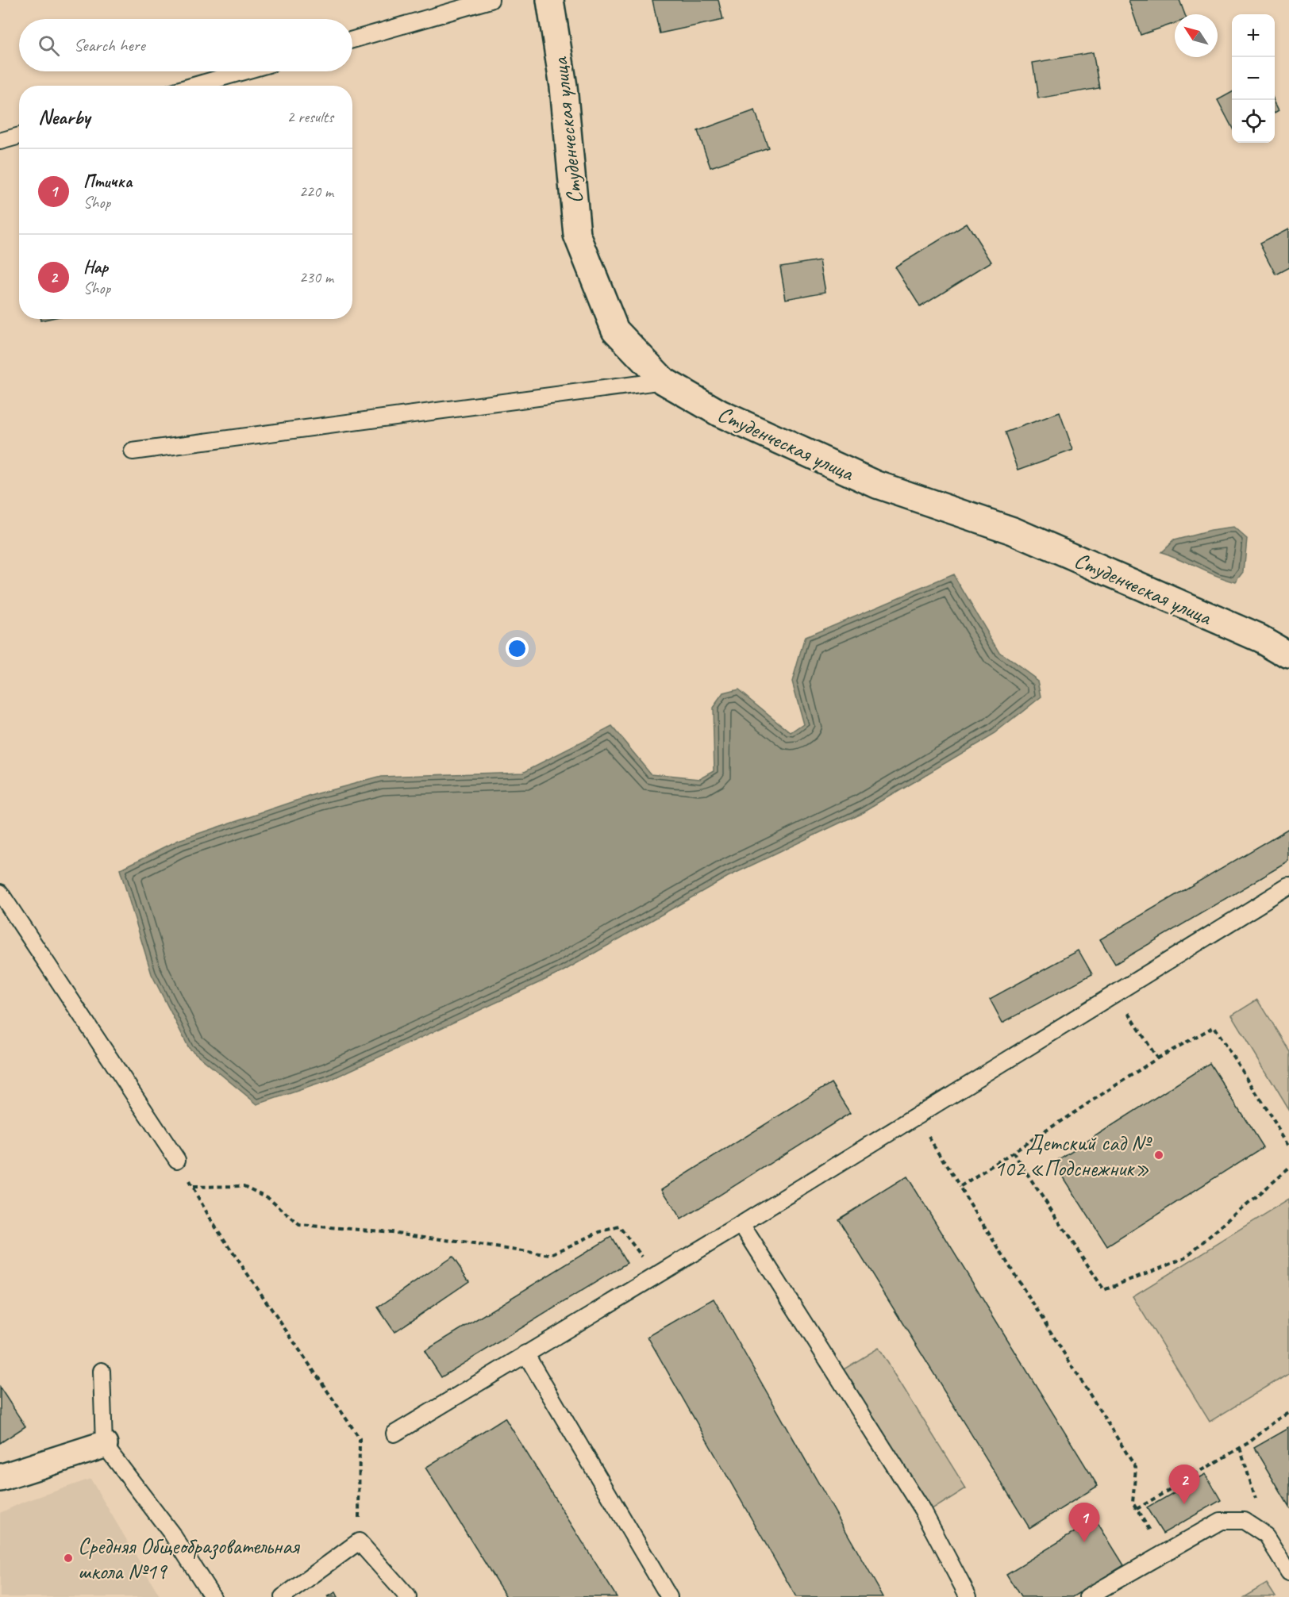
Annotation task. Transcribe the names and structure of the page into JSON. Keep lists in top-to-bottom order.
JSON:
{
  "streets": {
    "street": ["Студенческая улица"]
  },
  "places": ["Детский сад № 102 «Подснежник»", "Средняя Общеобразовательная школа №19"],
  "north": "top left",
  "page": {
    "map_buttons": ["+", "−"],
    "search": "Search here",
    "heading": ["Nearby", "2 results"],
    "list": [
      {
        "mark": "1",
        "name": "Птичка",
        "note": "Shop",
        "value": "220 m"
      },
      {
        "mark": "2",
        "name": "Нар",
        "note": "Shop",
        "value": "230 m"
      }
    ],
    "pins": ["2", "1"]
  }
}
